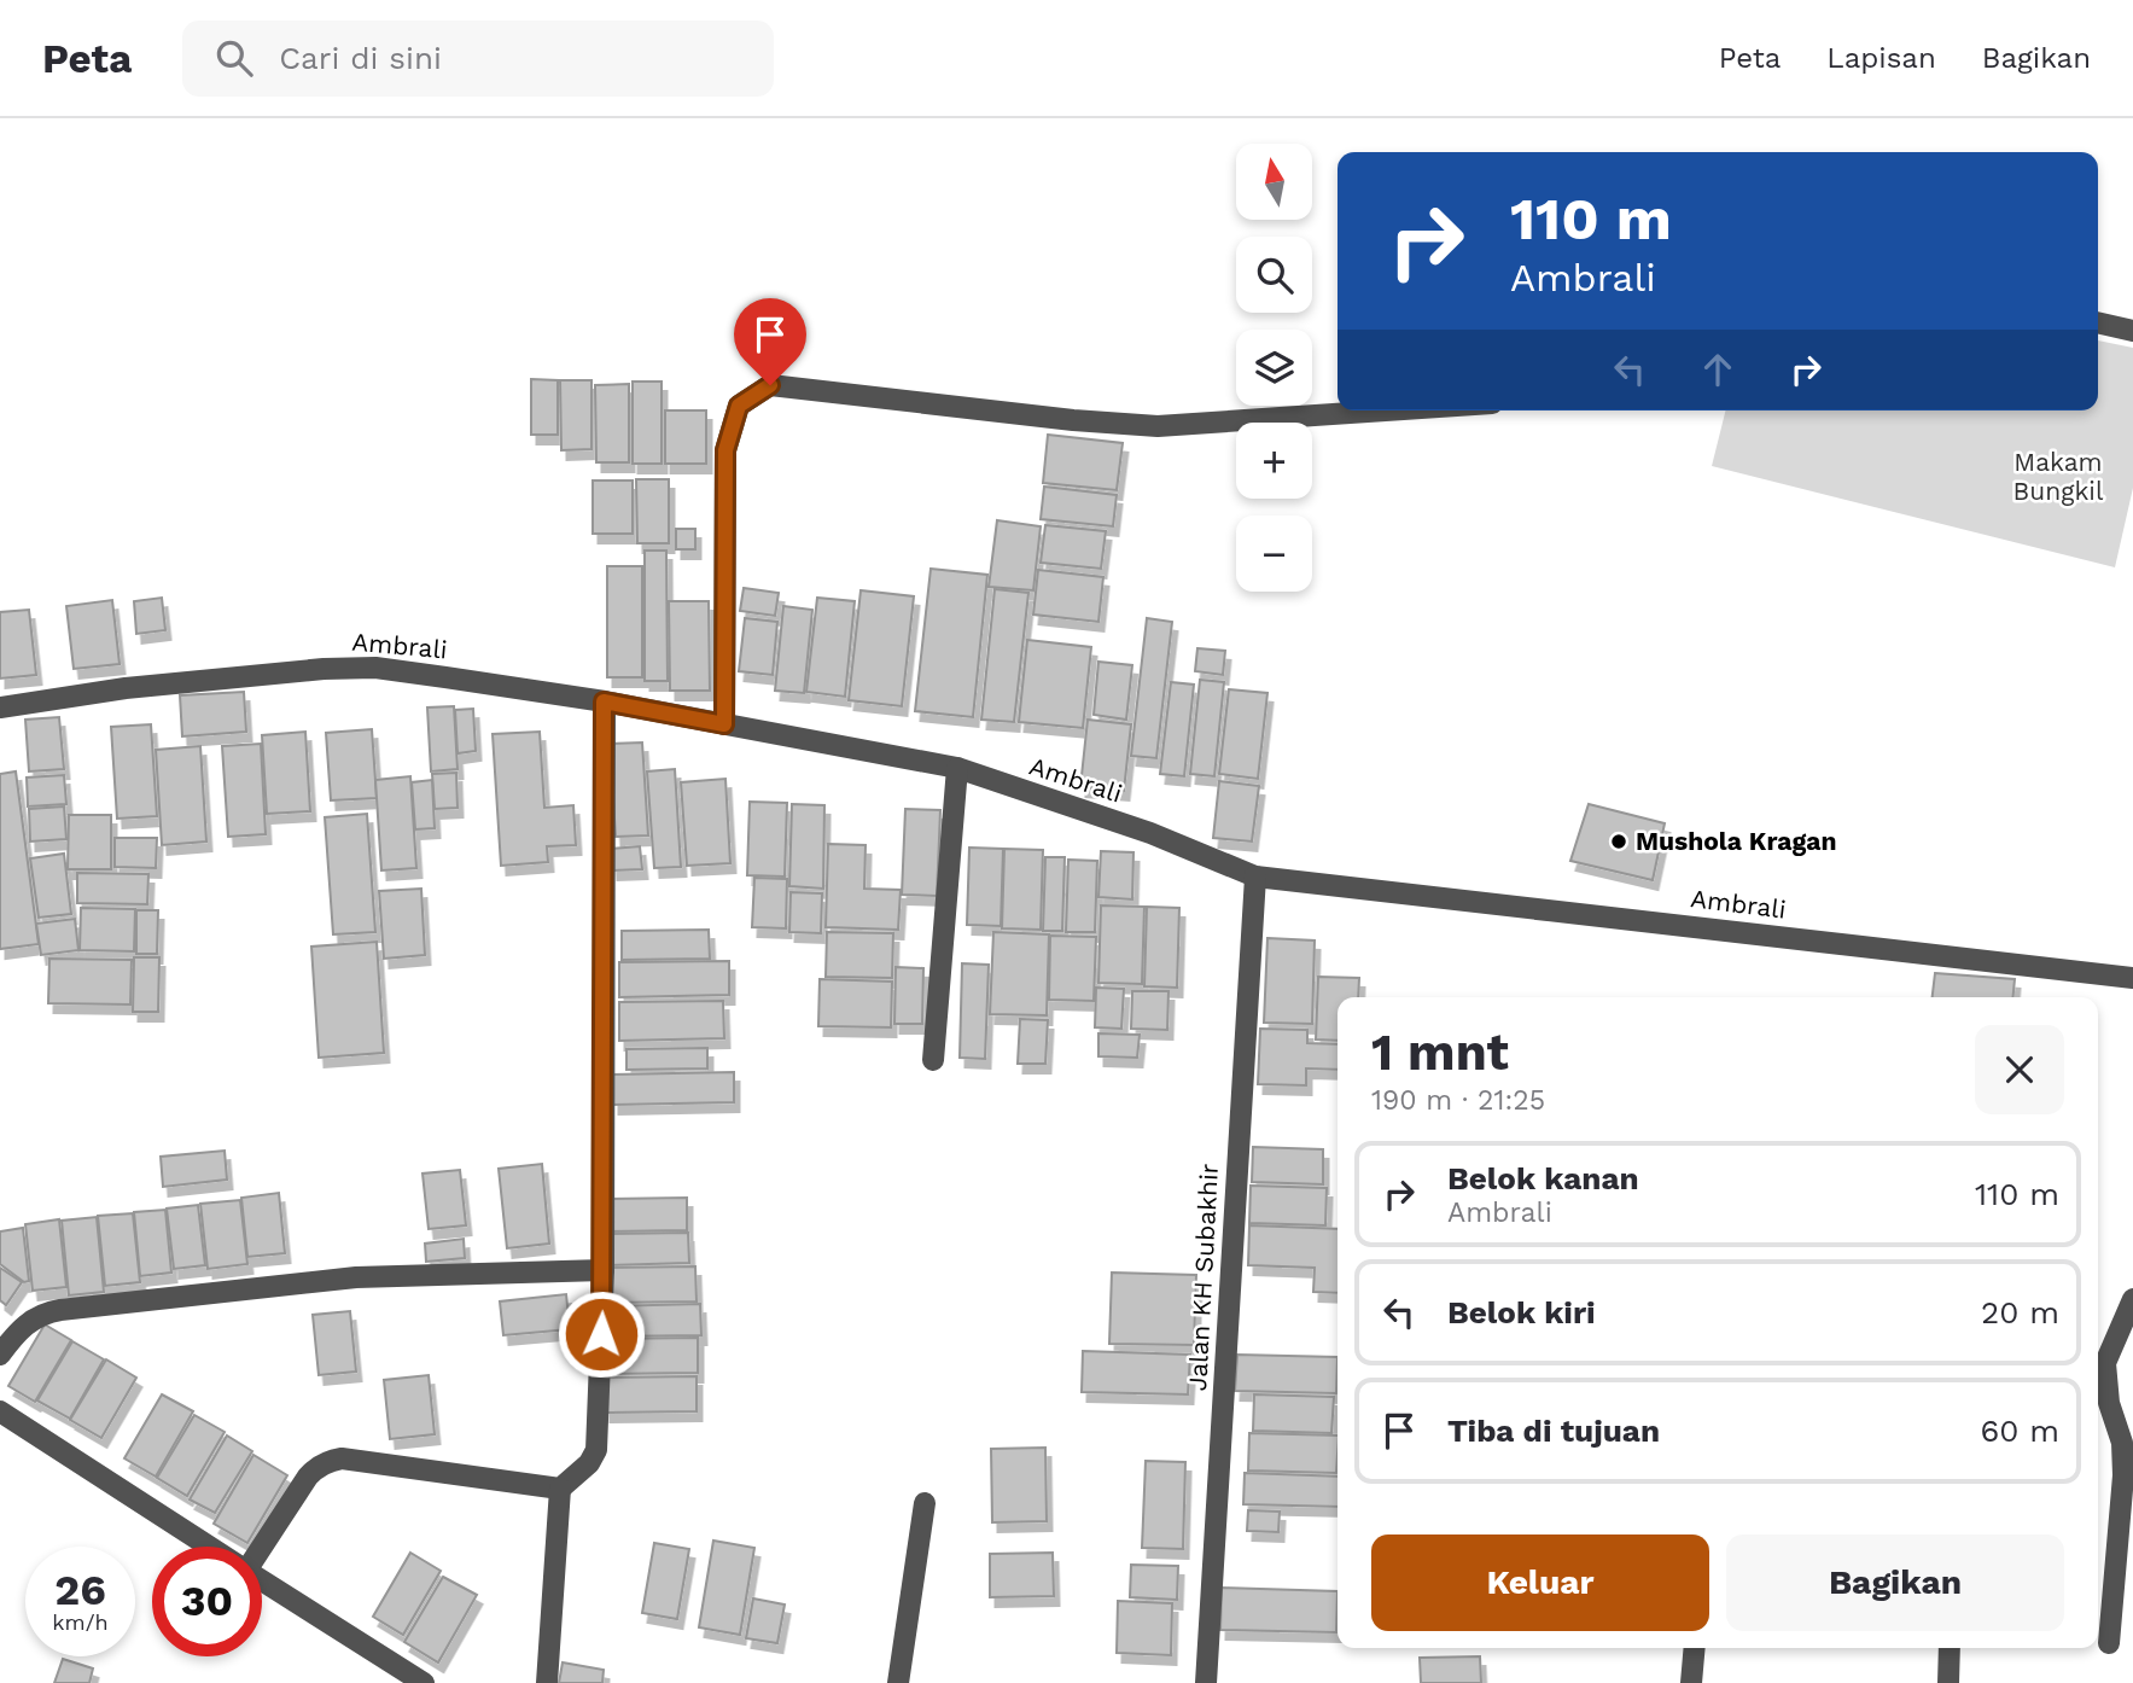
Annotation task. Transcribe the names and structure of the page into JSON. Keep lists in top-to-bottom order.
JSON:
{
  "streets": {
    "street": ["Ambrali", "Jalan KH Subakhir"]
  },
  "crossings": [
    ["Ambrali", "Jalan KH Subakhir"]
  ],
  "parks": ["Makam Bungkil"],
  "places": ["Mushola Kragan"],
  "north": "top",
  "page": {
    "header": "Peta",
    "search": "Cari di sini",
    "nav": ["Peta", "Lapisan", "Bagikan"],
    "map_buttons": ["+", "−"],
    "turn": ["110 m", "Ambrali"],
    "heading": ["1 mnt", "190 m · 21:25"],
    "list": [
      {
        "name": "Belok kanan",
        "note": "Ambrali",
        "value": "110 m"
      },
      {
        "name": "Belok kiri",
        "value": "20 m"
      },
      {
        "name": "Tiba di tujuan",
        "value": "60 m"
      }
    ],
    "buttons": ["Keluar", "Bagikan"],
    "speed": "26 km/h",
    "limit": "30"
  }
}
